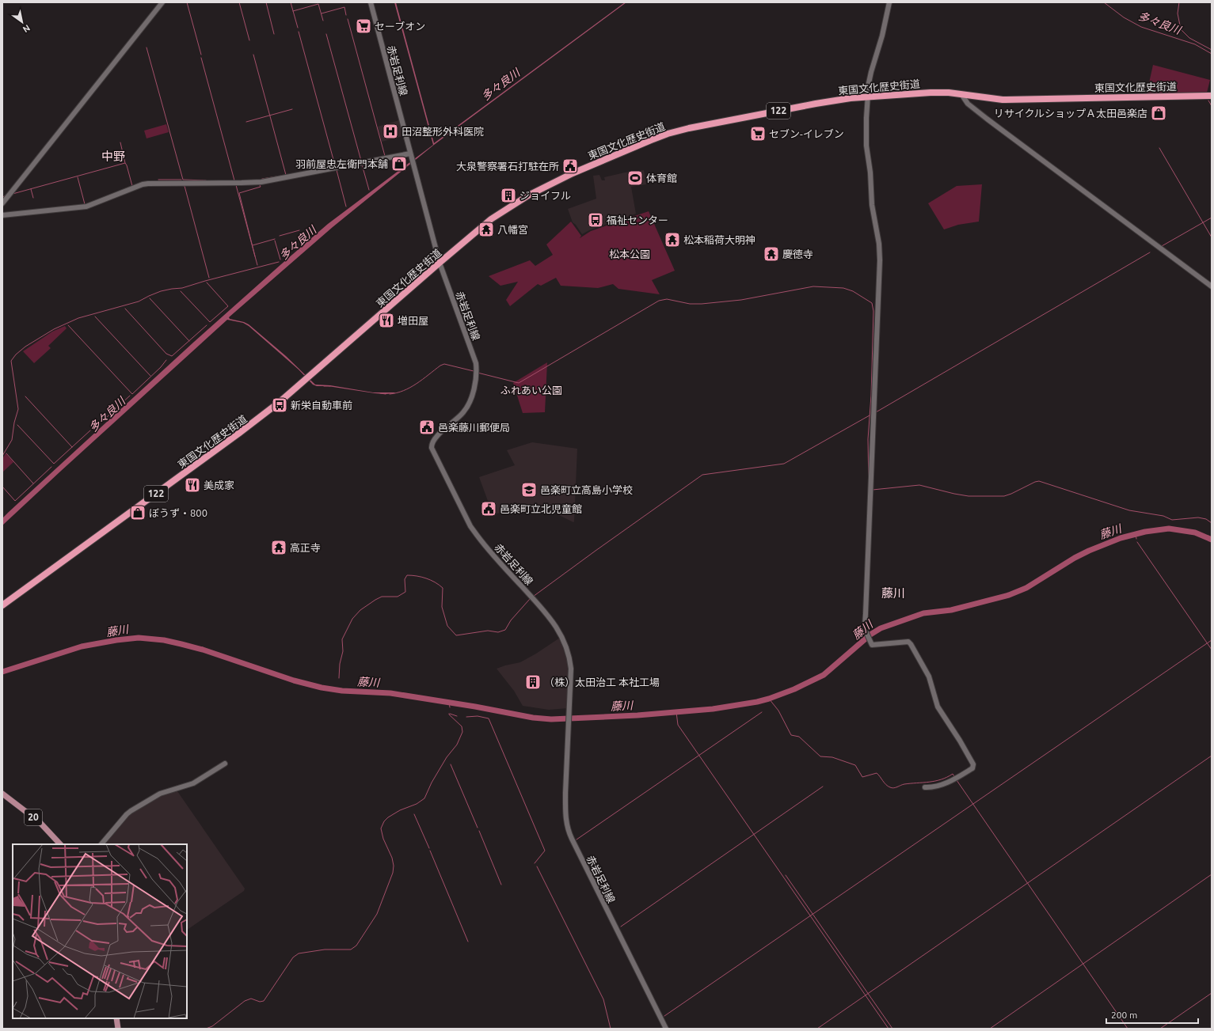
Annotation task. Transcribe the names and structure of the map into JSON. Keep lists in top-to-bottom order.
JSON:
{
  "streets": {
    "highway": ["東国文化歴史街道", "122"],
    "main road": ["20"],
    "street": ["赤岩足利線"]
  },
  "crossings": [
    ["赤岩足利線", "東国文化歴史街道"]
  ],
  "districts": ["中野", "藤川"],
  "water": ["多々良川", "藤川"],
  "parks": ["松本公園", "ふれあい公園"],
  "places": {
    "supermarket": ["セーブオン", "セブン-イレブン"],
    "shop": ["リサイクルショップＡ太田邑楽店", "羽前屋忠左衛門本舗", "ぼうず・800"],
    "hospital": ["田沼整形外科医院"],
    "public building": ["大泉警察署石打駐在所", "邑楽藤川郵便局", "邑楽町立北児童館"],
    "sports": ["体育館"],
    "building": ["ジョイフル", "（株）太田治工 本社工場"],
    "bus stop": ["福祉センター", "新栄自動車前"],
    "temple": [
      "八幡宮",
      "松本稲荷大明神",
      "慶徳寺",
      "高正寺"
    ],
    "restaurant": ["増田屋", "美成家"],
    "school or university": ["邑楽町立高島小学校"]
  },
  "scale_bar": "200 m",
  "north": "bottom right"
}
